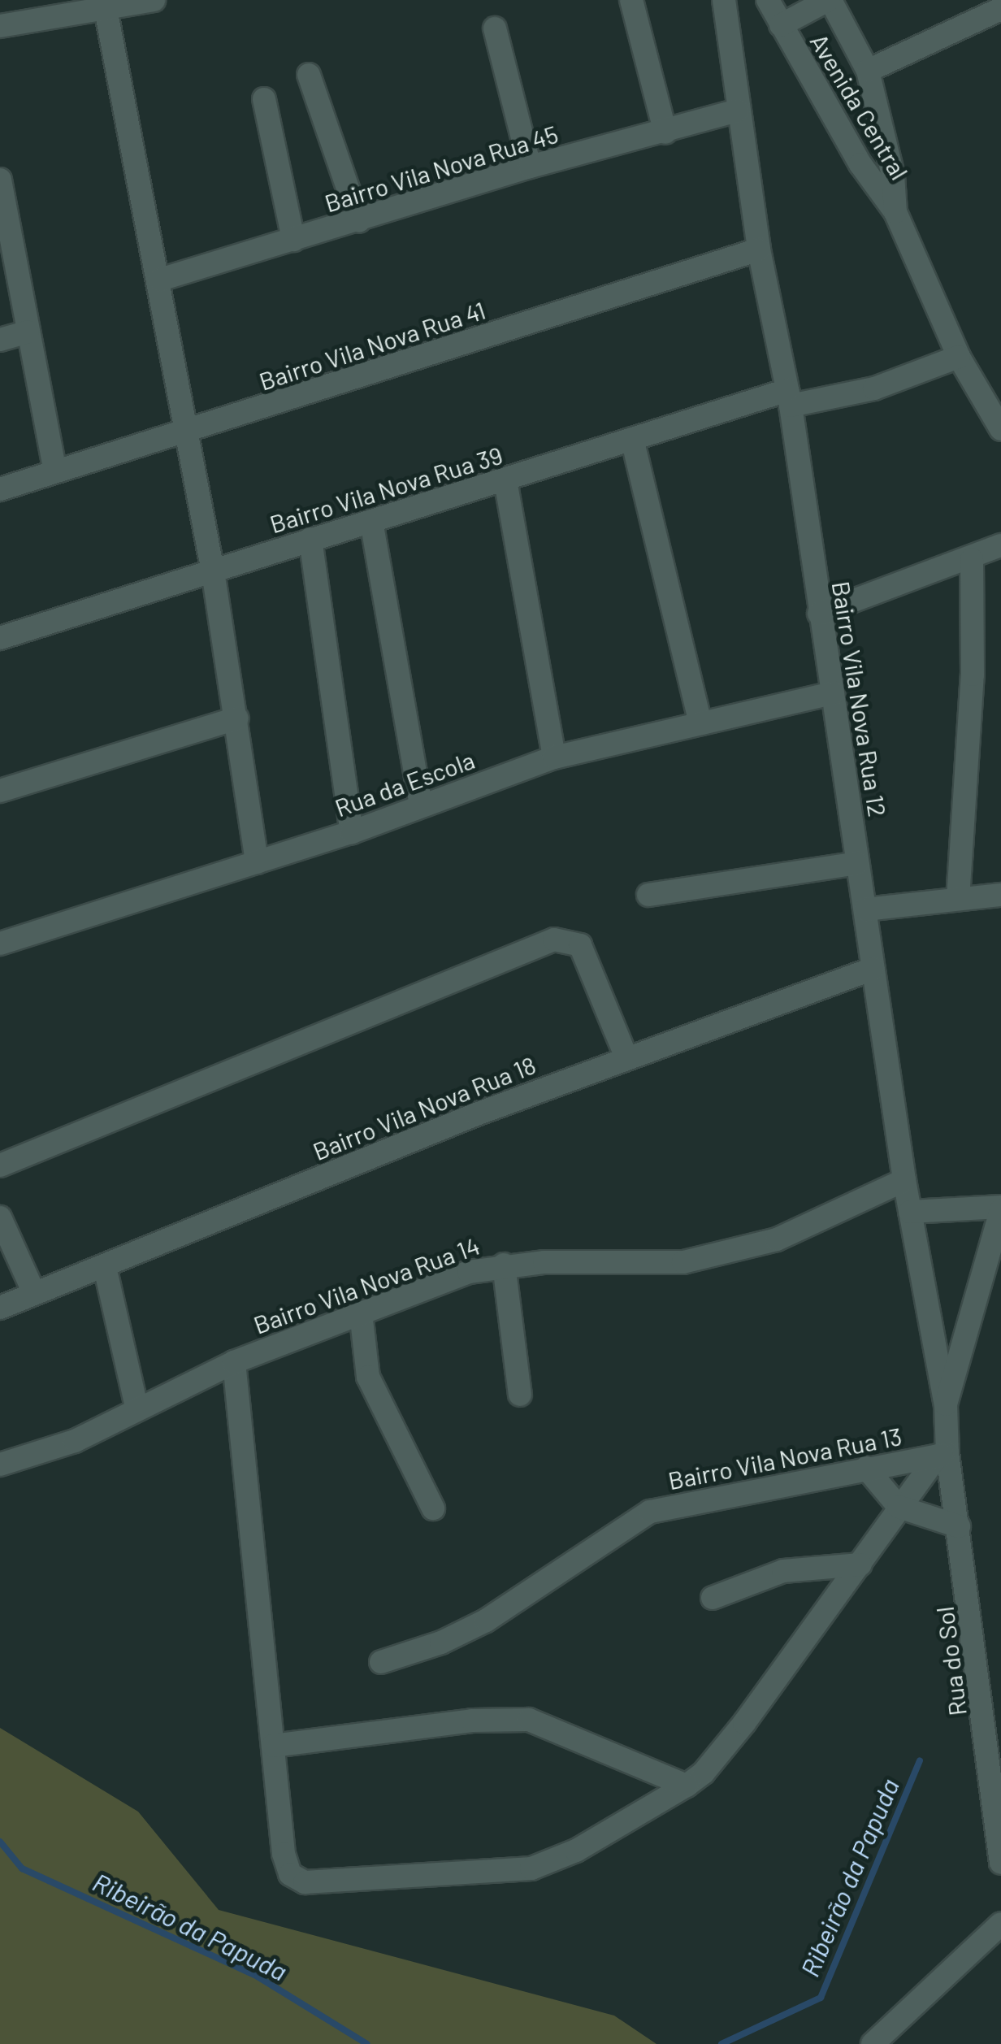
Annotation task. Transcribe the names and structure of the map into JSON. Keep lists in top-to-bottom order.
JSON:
{
  "streets": {
    "street": [
      "Avenida Central",
      "Bairro Vila Nova Rua 45",
      "Bairro Vila Nova Rua 41",
      "Bairro Vila Nova Rua 39",
      "Bairro Vila Nova Rua 12",
      "Rua da Escola",
      "Bairro Vila Nova Rua 18",
      "Bairro Vila Nova Rua 14",
      "Bairro Vila Nova Rua 13",
      "Rua do Sol"
    ]
  },
  "crossings": [
    ["Bairro Vila Nova Rua 45", "Bairro Vila Nova Rua 12"],
    ["Bairro Vila Nova Rua 41", "Bairro Vila Nova Rua 12"],
    ["Bairro Vila Nova Rua 39", "Bairro Vila Nova Rua 12"],
    ["Bairro Vila Nova Rua 12", "Rua da Escola"],
    ["Bairro Vila Nova Rua 12", "Bairro Vila Nova Rua 18"],
    ["Bairro Vila Nova Rua 12", "Bairro Vila Nova Rua 14"],
    ["Bairro Vila Nova Rua 12", "Rua do Sol"],
    ["Bairro Vila Nova Rua 13", "Rua do Sol"]
  ],
  "water": ["Ribeirão da Papuda"]
}
